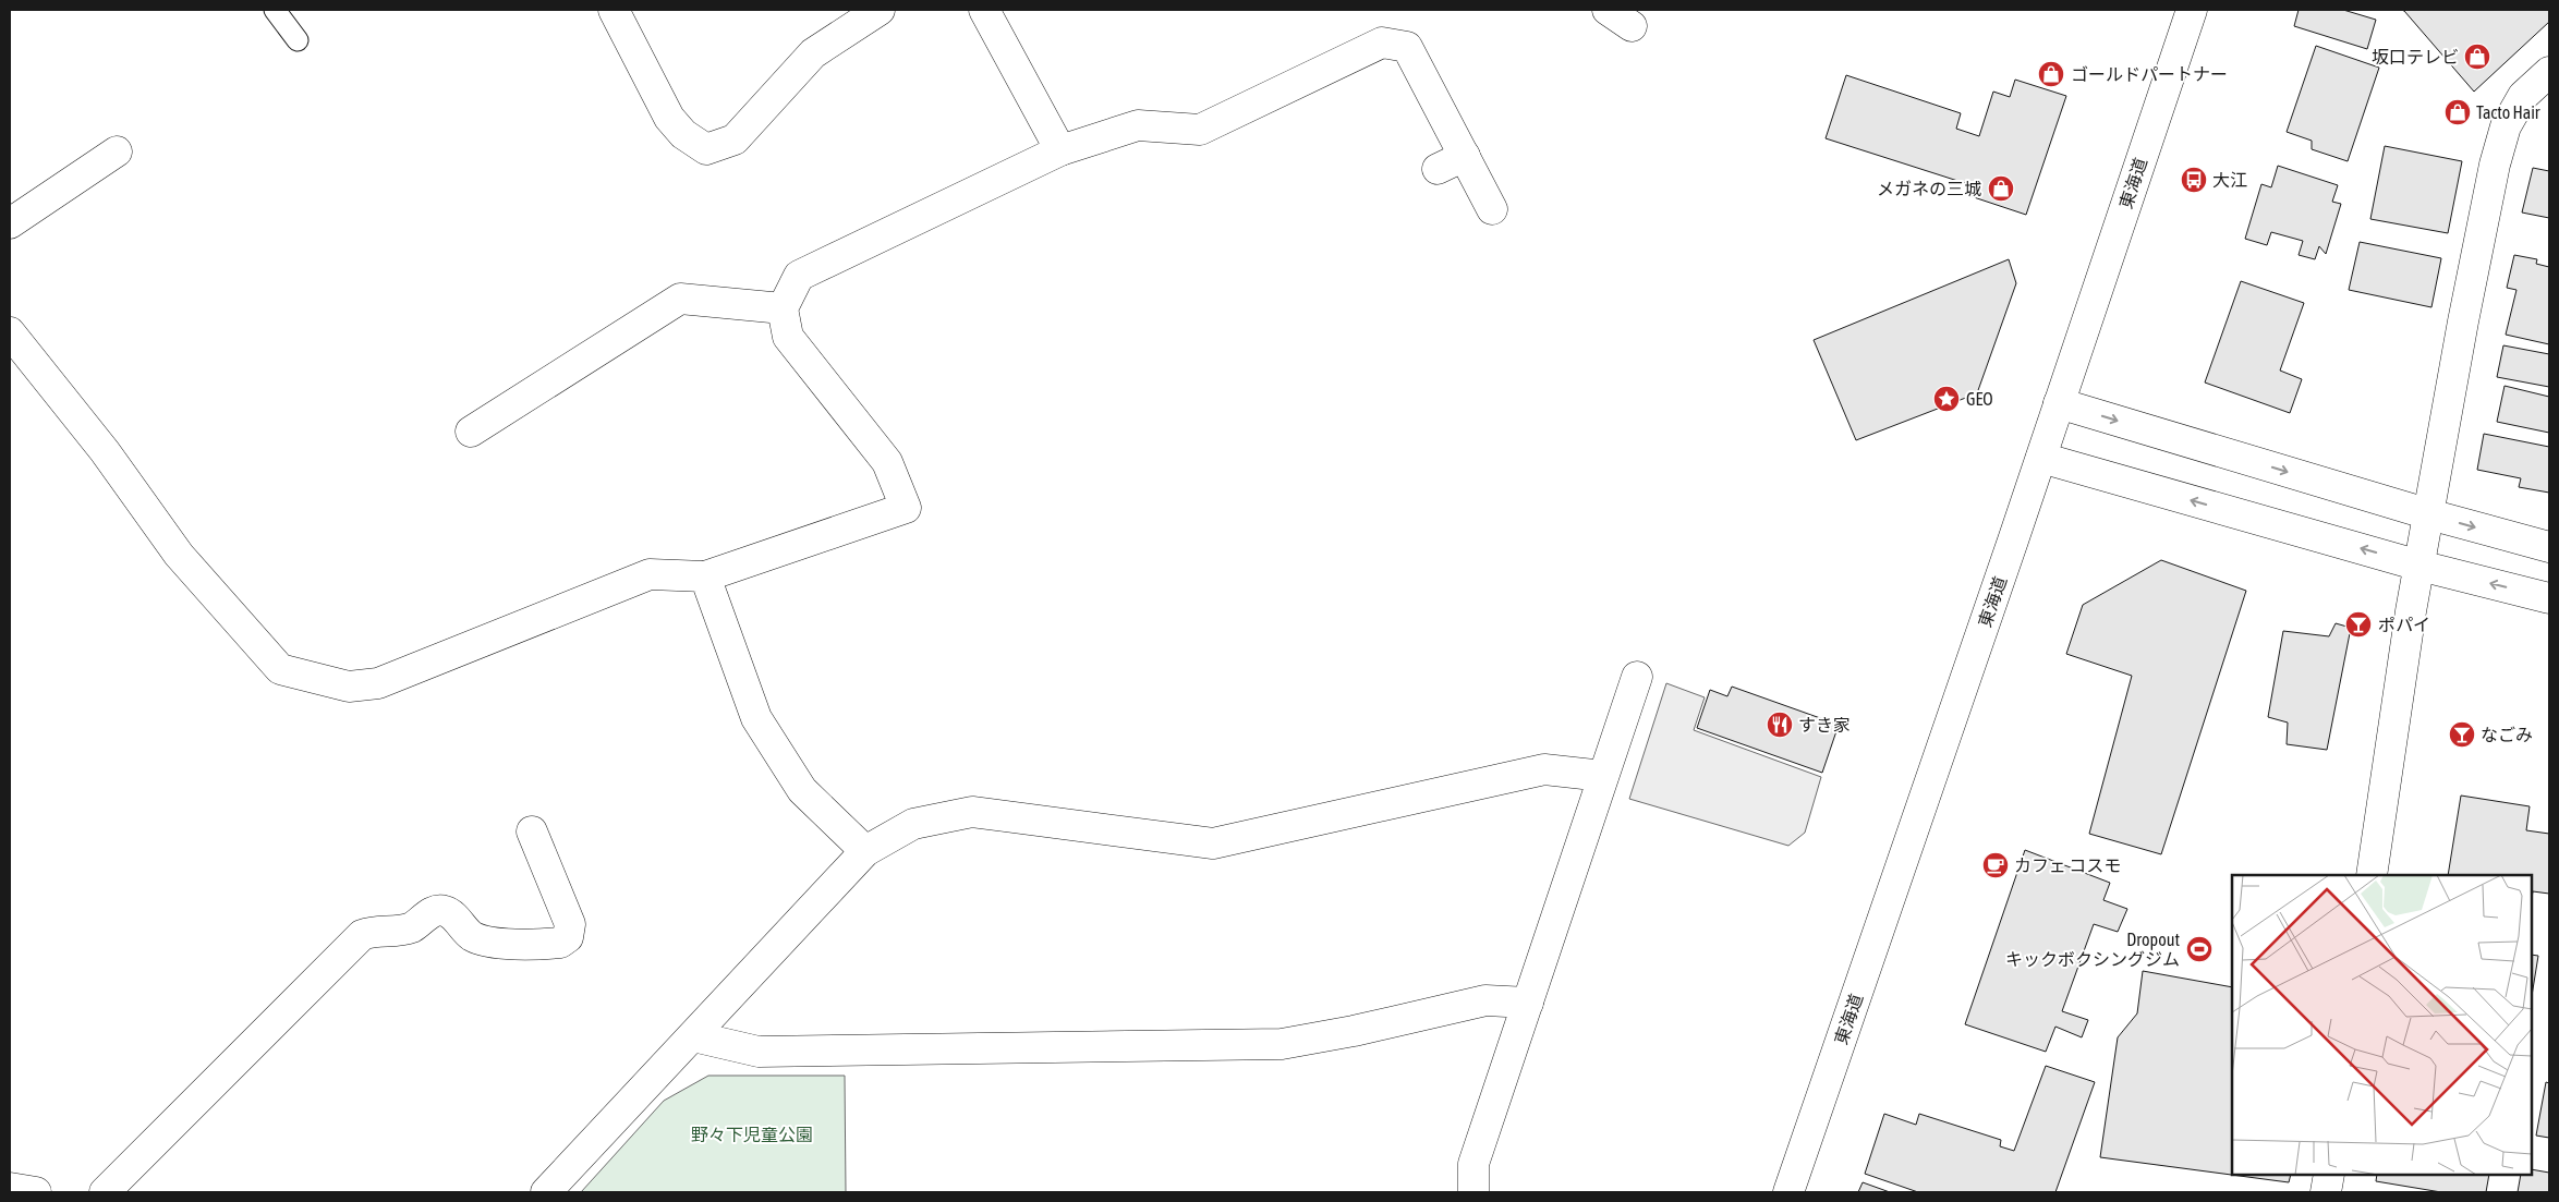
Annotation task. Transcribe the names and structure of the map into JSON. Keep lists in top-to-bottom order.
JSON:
{
  "streets": {
    "main road": ["東海道"]
  },
  "parks": ["野々下児童公園"],
  "places": {
    "shop": [
      "坂口テレビ",
      "ゴールドパートナー",
      "Tacto Hair",
      "メガネの三城"
    ],
    "bus stop": ["大江"],
    "place": ["GEO"],
    "bar": ["ポパイ", "なごみ"],
    "restaurant": ["すき家"],
    "cafe": ["カフェ コスモ"],
    "sports": ["Dropout キックボクシングジム"]
  }
}
